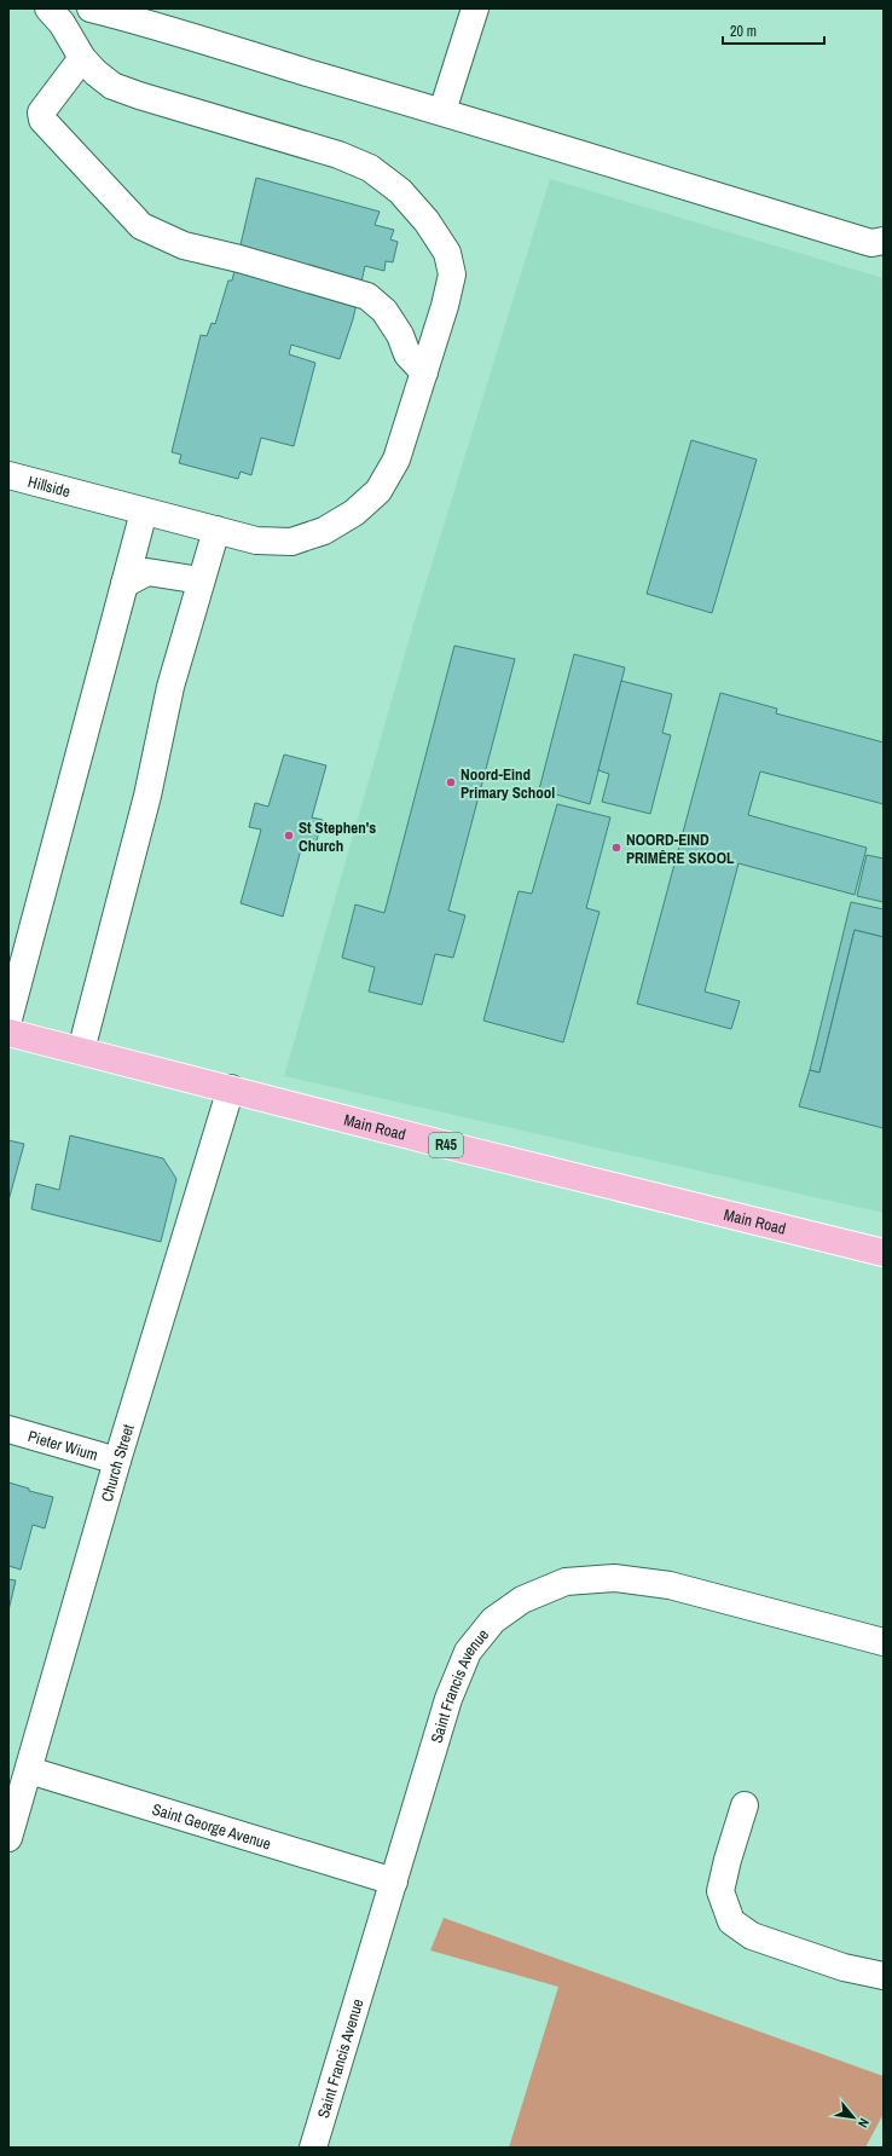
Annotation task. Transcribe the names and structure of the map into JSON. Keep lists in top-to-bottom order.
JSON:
{
  "streets": {
    "main road": ["Main Road", "R45"],
    "street": [
      "Hillside",
      "Pieter Wium",
      "Church Street",
      "Saint Francis Avenue",
      "Saint George Avenue"
    ]
  },
  "crossings": [
    ["Main Road", "Church Street"],
    ["Pieter Wium", "Church Street"],
    ["Church Street", "Saint George Avenue"],
    ["Saint Francis Avenue", "Saint George Avenue"]
  ],
  "places": ["Noord-Eind Primary School", "St Stephen's Church", "NOORD-EIND PRIMÊRE SKOOL"],
  "scale_bar": "20 m",
  "north": "bottom right"
}
